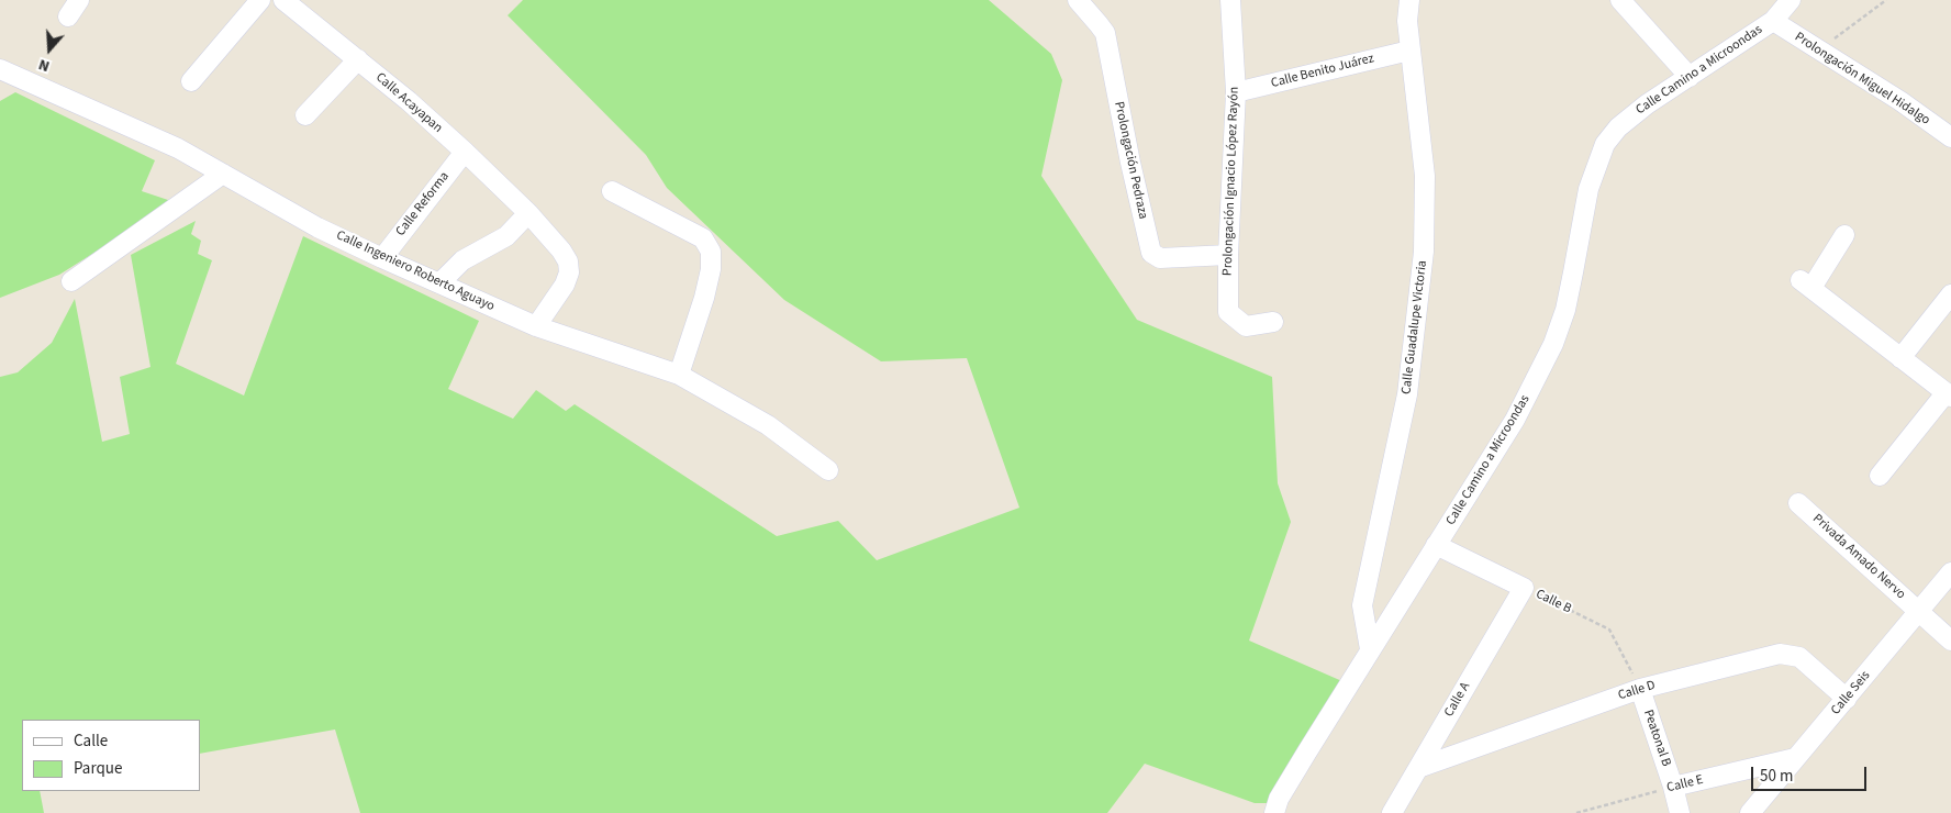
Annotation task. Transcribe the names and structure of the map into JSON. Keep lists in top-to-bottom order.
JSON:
{
  "streets": {
    "street": [
      "Calle Camino a Microondas",
      "Calle Benito Juárez",
      "Prolongación Miguel Hidalgo",
      "Calle Acayapan",
      "Prolongación Pedraza",
      "Prolongación Ignacio López Rayón",
      "Calle Reforma",
      "Calle Ingeniero Roberto Aguayo",
      "Calle Guadalupe Victoria",
      "Privada Amado Nervo",
      "Calle B",
      "Calle D",
      "Calle Seis",
      "Calle A",
      "Peatonal B",
      "Calle E"
    ]
  },
  "crossings": [
    ["Calle Camino a Microondas", "Prolongación Miguel Hidalgo"],
    ["Calle Camino a Microondas", "Calle Guadalupe Victoria"],
    ["Calle Camino a Microondas", "Calle B"],
    ["Calle Benito Juárez", "Prolongación Ignacio López Rayón"],
    ["Calle Benito Juárez", "Calle Guadalupe Victoria"],
    ["Calle Acayapan", "Calle Reforma"],
    ["Calle Acayapan", "Calle Ingeniero Roberto Aguayo"],
    ["Prolongación Pedraza", "Prolongación Ignacio López Rayón"],
    ["Calle Reforma", "Calle Ingeniero Roberto Aguayo"],
    ["Privada Amado Nervo", "Calle Seis"],
    ["Calle B", "Calle D"],
    ["Calle B", "Calle A"],
    ["Calle B", "Peatonal B"],
    ["Calle D", "Calle Seis"],
    ["Calle D", "Calle A"],
    ["Calle D", "Peatonal B"],
    ["Calle Seis", "Calle E"],
    ["Peatonal B", "Calle E"]
  ],
  "legend": ["Calle", "Parque"],
  "scale_bar": "50 m",
  "north": "bottom"
}
